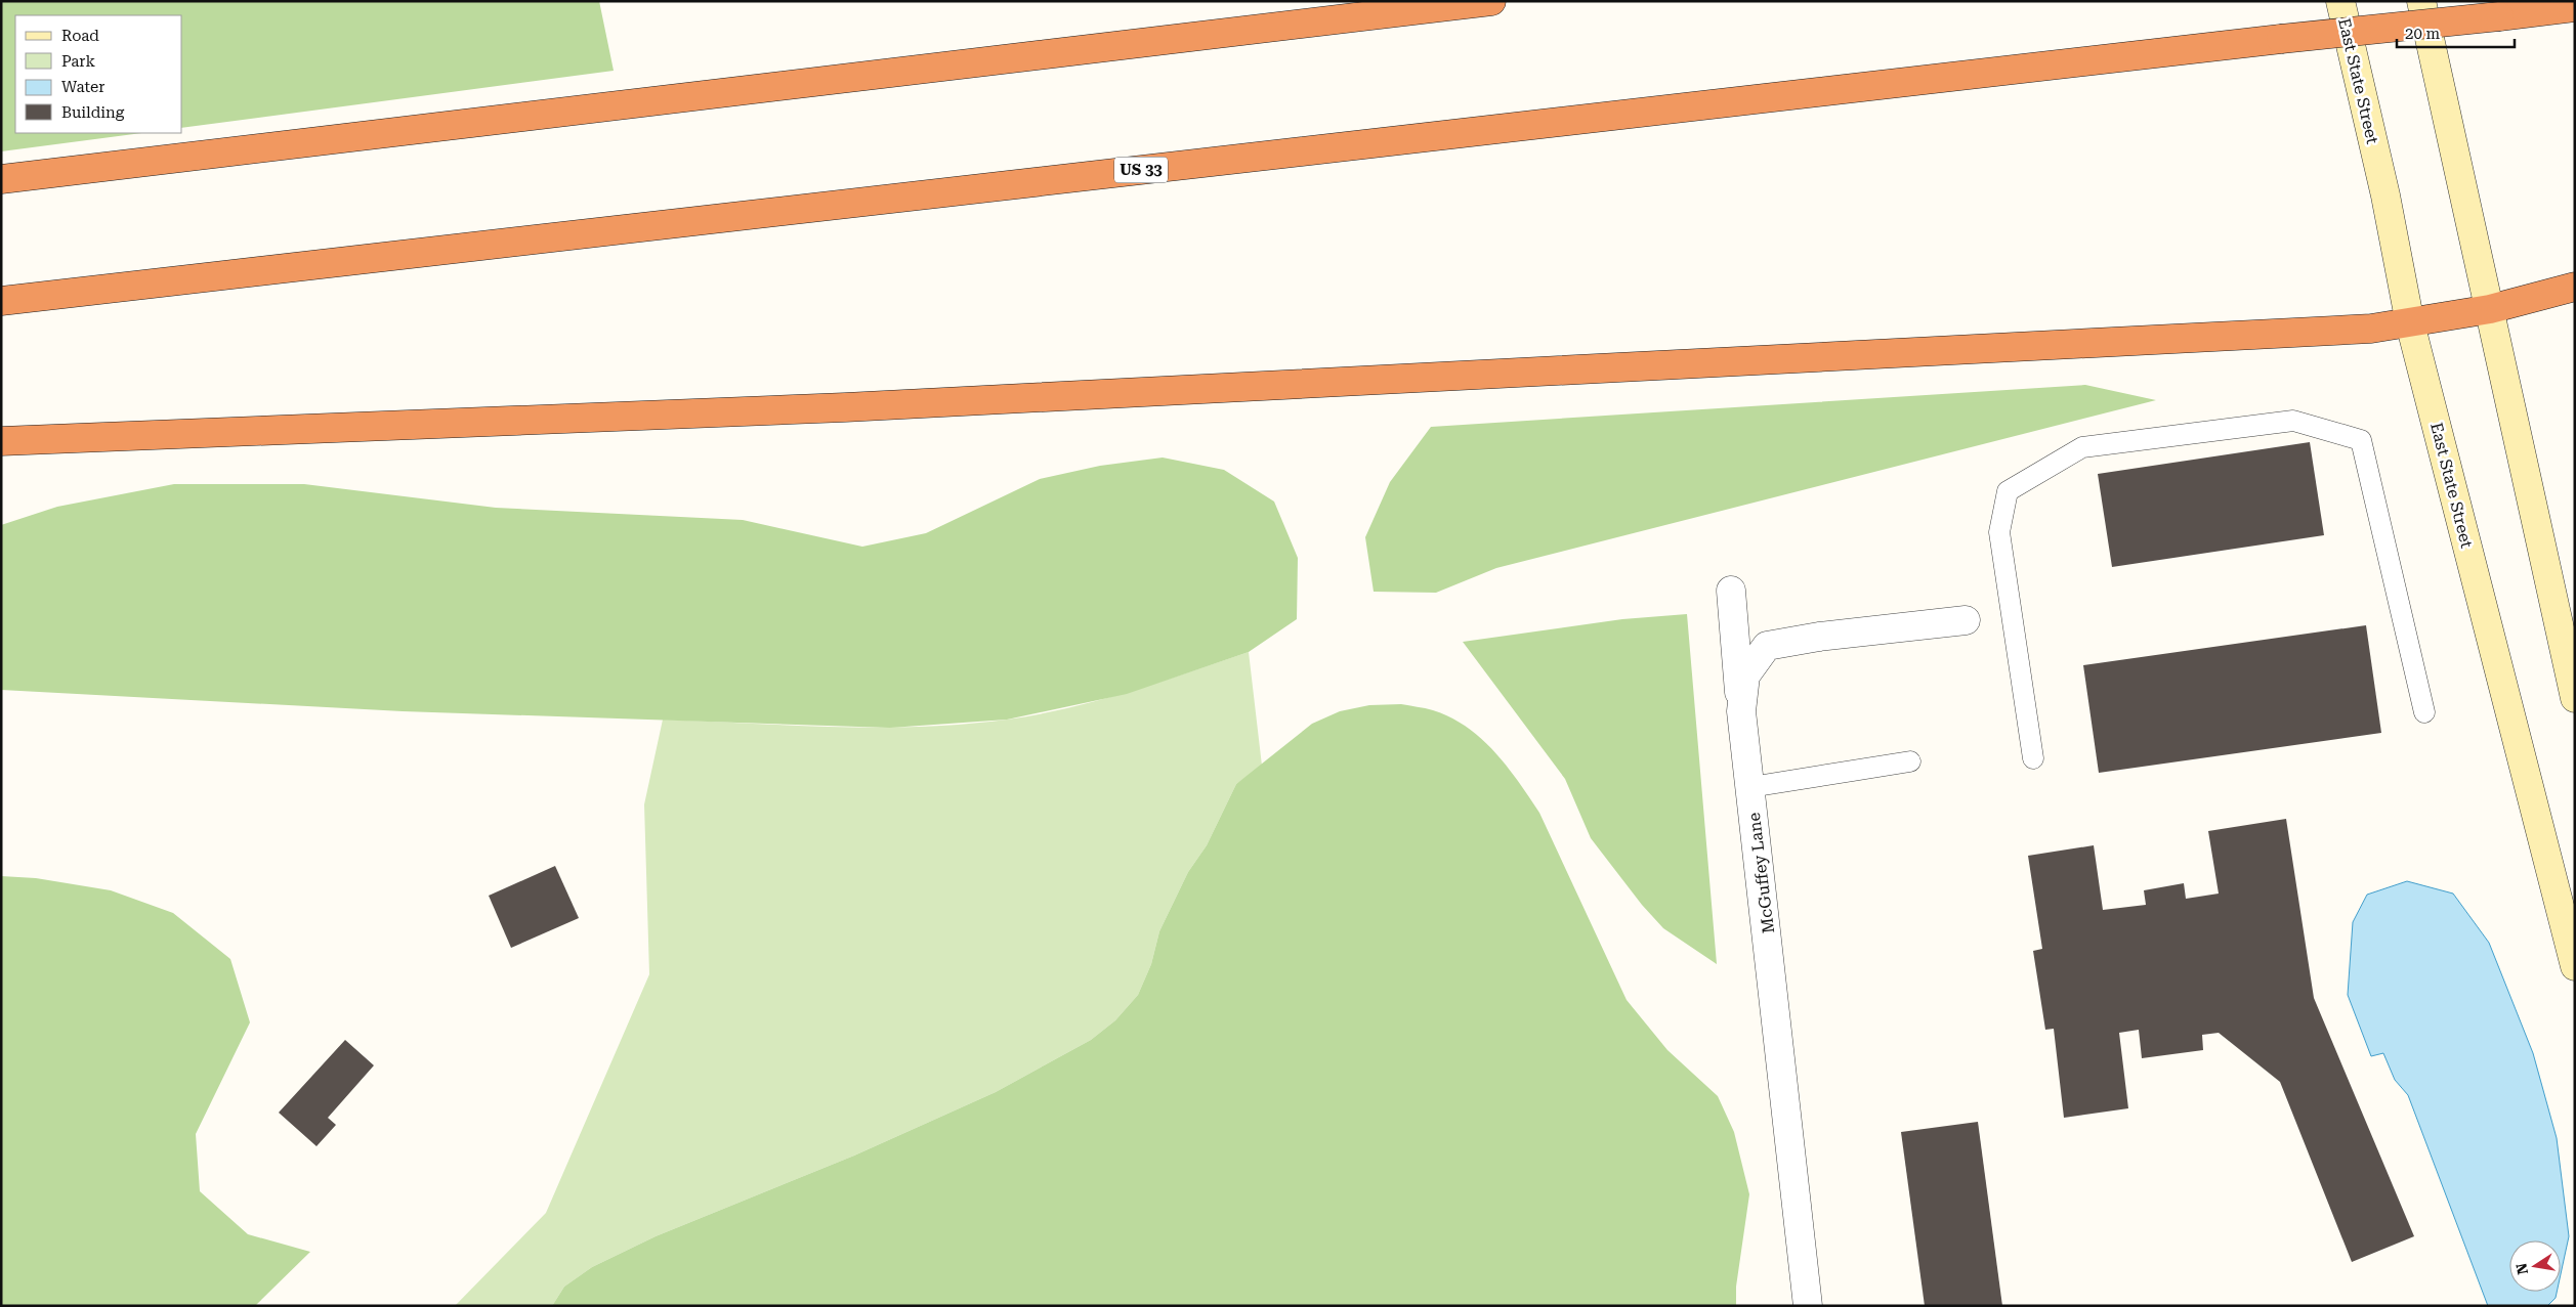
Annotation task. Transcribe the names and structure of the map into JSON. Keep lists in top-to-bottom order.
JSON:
{
  "streets": {
    "highway": ["US 33"],
    "main road": ["East State Street"],
    "street": ["McGuffey Lane"]
  },
  "legend": [
    "Road",
    "Park",
    "Water",
    "Building"
  ],
  "scale_bar": "20 m",
  "north": "left"
}
